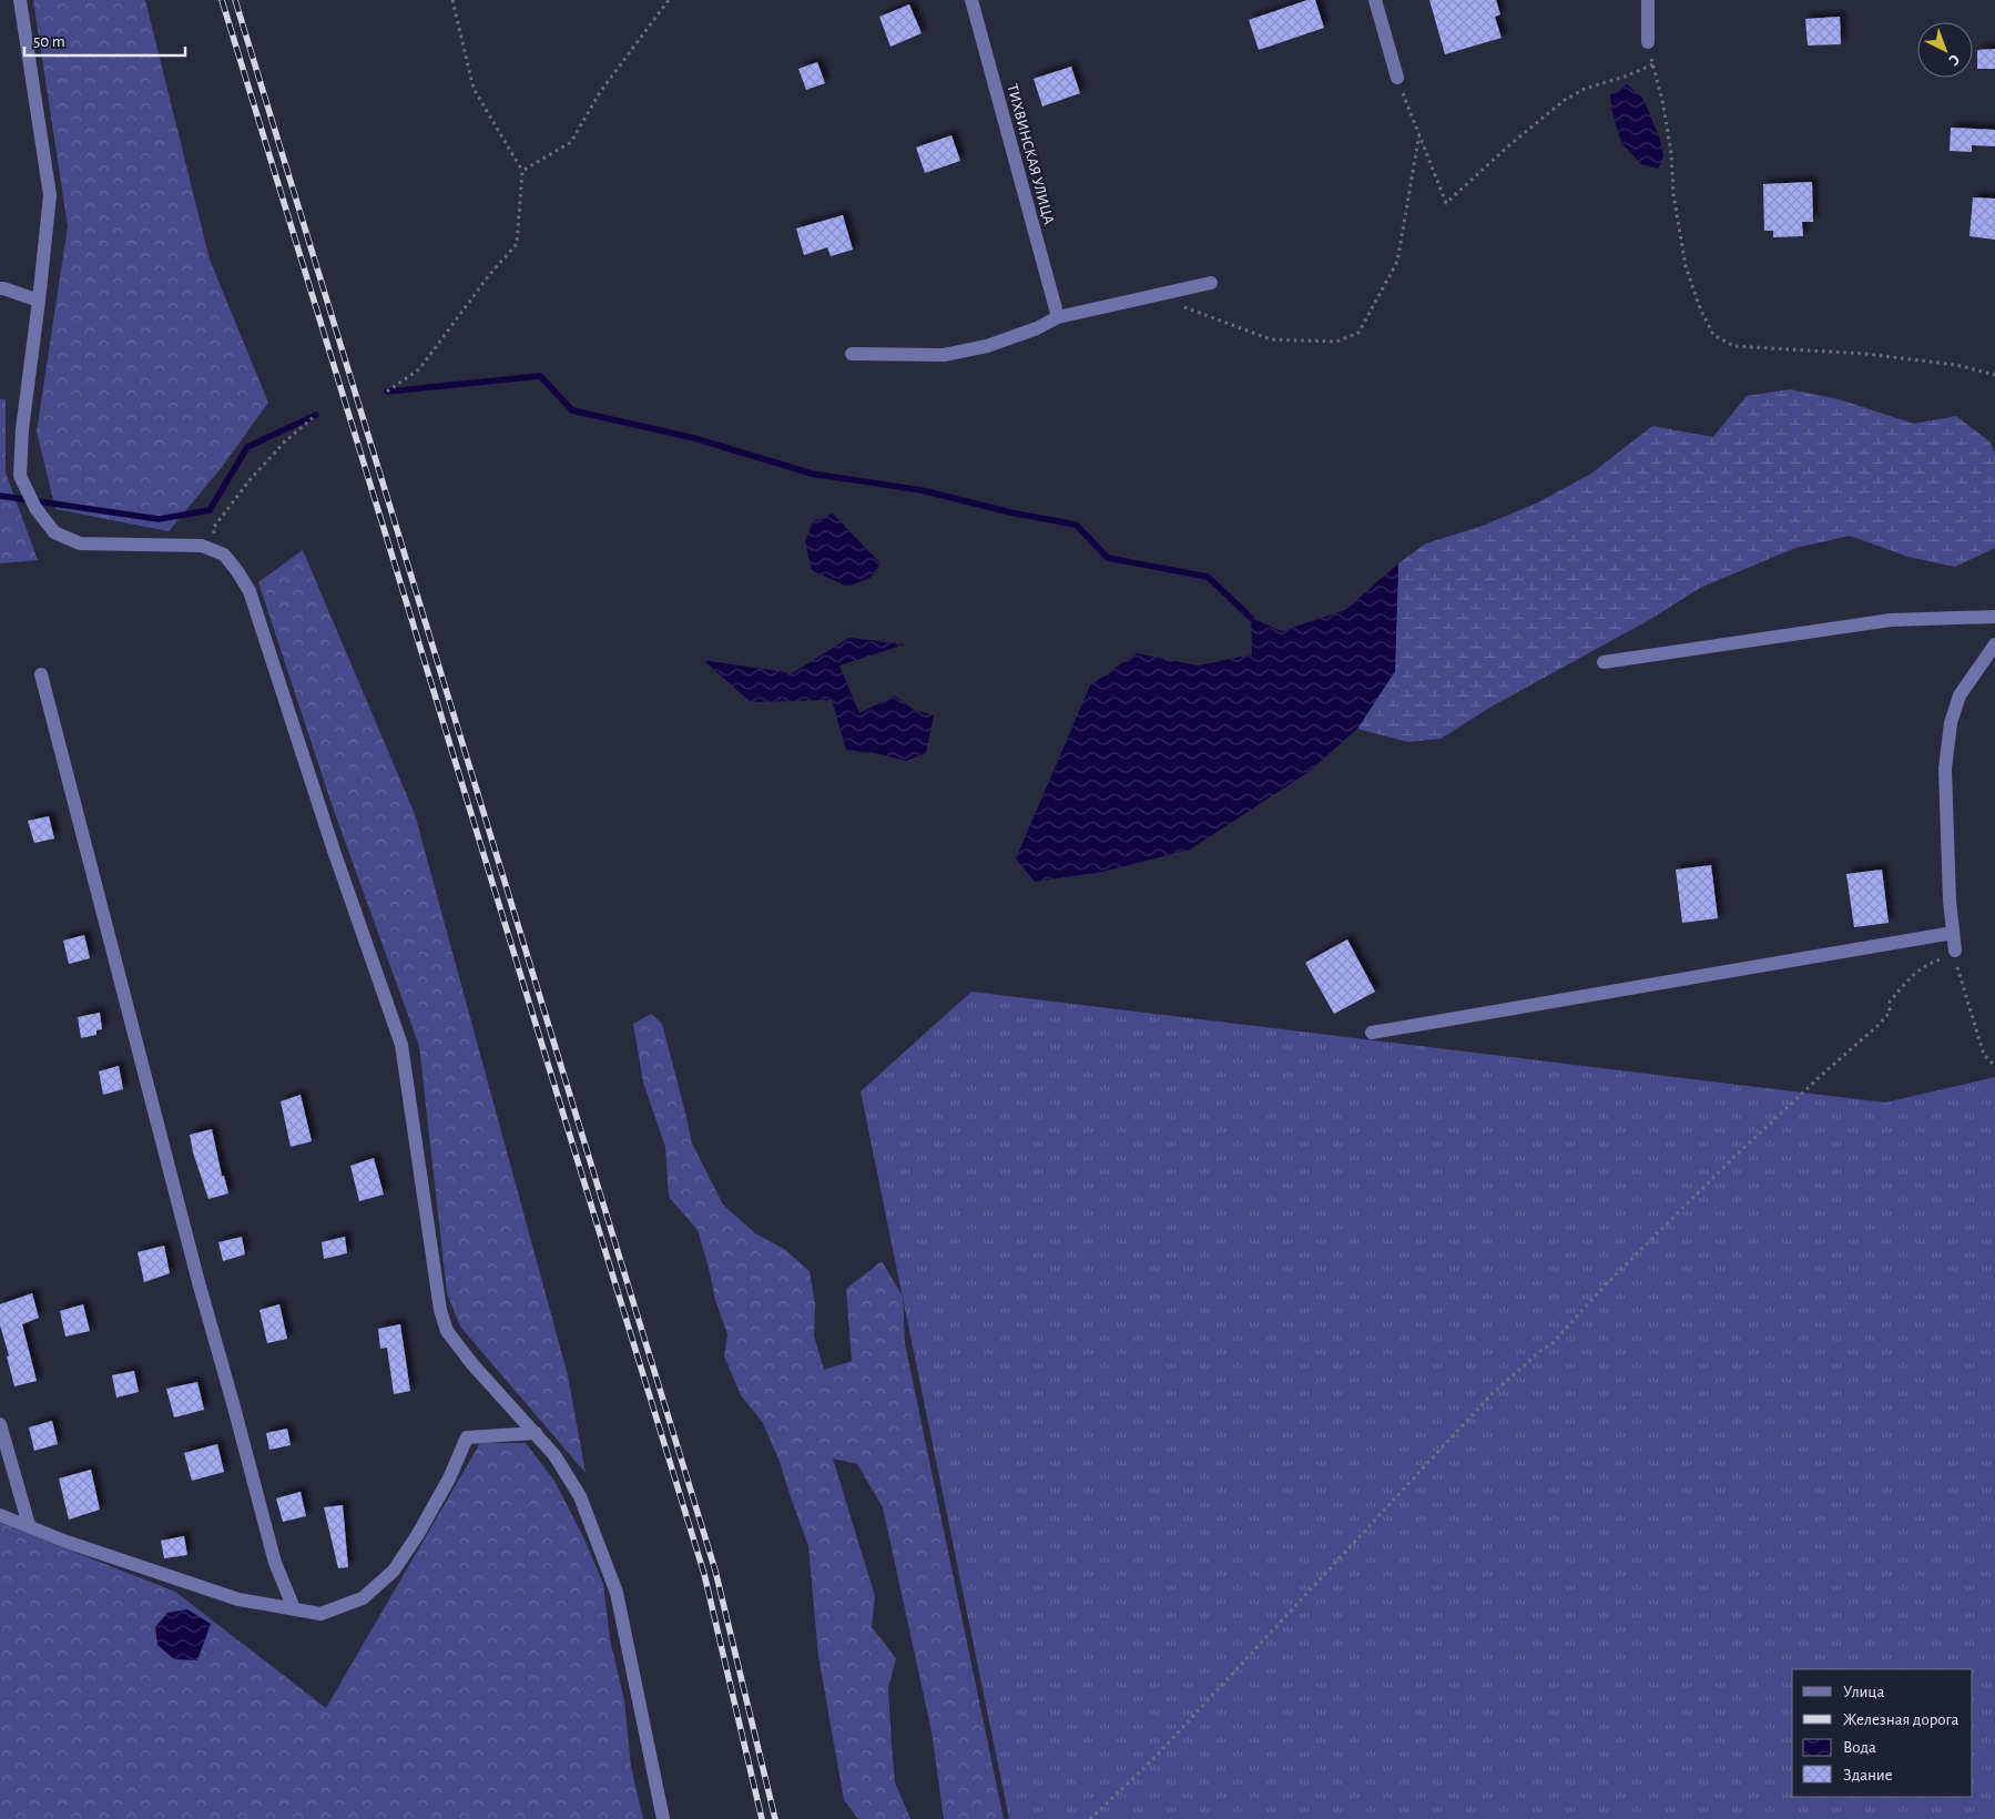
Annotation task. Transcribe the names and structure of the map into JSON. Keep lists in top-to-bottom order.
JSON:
{
  "streets": {
    "street": ["ТИХВИНСКАЯ УЛИЦА"]
  },
  "legend": [
    "Улица",
    "Железная дорога",
    "Вода",
    "Здание"
  ],
  "scale_bar": "50 m",
  "north": "bottom right"
}
